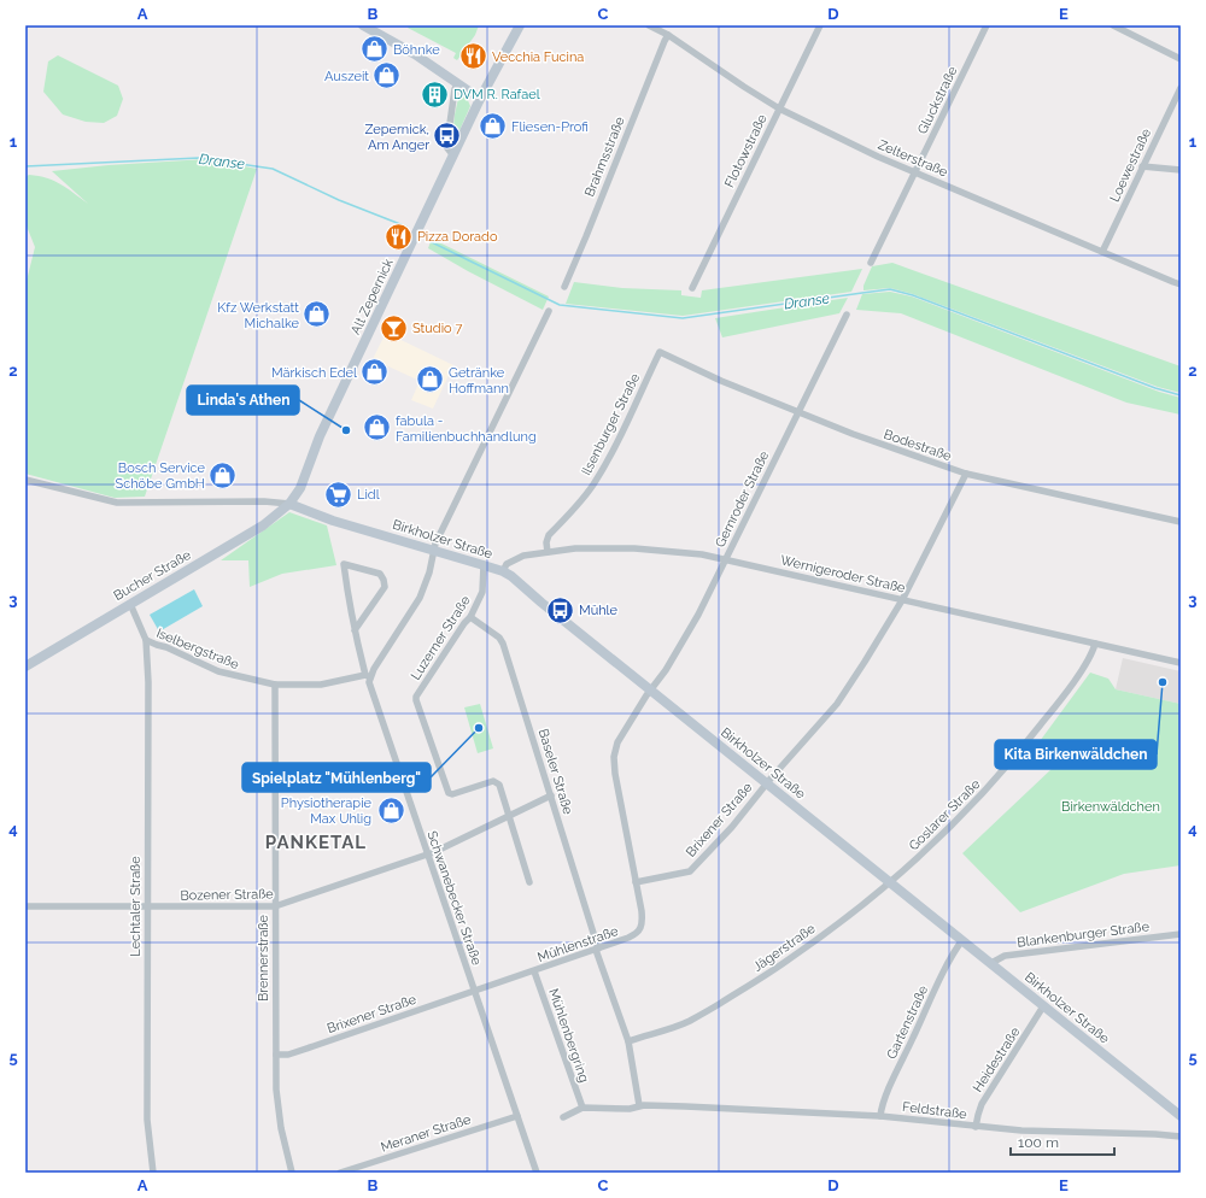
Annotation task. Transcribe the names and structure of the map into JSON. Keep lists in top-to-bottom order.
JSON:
{
  "streets": {
    "street": [
      "Gluckstraße",
      "Flotowstraße",
      "Brahmsstraße",
      "Zelterstraße",
      "Loewestraße",
      "Alt Zepernick",
      "Ilsenburger Straße",
      "Bodestraße",
      "Gernroder Straße",
      "Birkholzer Straße",
      "Wernigeroder Straße",
      "Bucher Straße",
      "Luzerner Straße",
      "Iselbergstraße",
      "Baseler Straße",
      "Goslarer Straße",
      "Brixener Straße",
      "Bozener Straße",
      "Schwanebecker Straße",
      "Lechtaler Straße",
      "Blankenburger Straße",
      "Mühlenstraße",
      "Jägerstraße",
      "Brennerstraße",
      "Gartenstraße",
      "Mühlenbergring",
      "Heidestraße",
      "Feldstraße",
      "Meraner Straße"
    ]
  },
  "crossings": [
    ["Gluckstraße", "Zelterstraße"],
    ["Flotowstraße", "Zelterstraße"],
    ["Brahmsstraße", "Zelterstraße"],
    ["Zelterstraße", "Loewestraße"],
    ["Alt Zepernick", "Birkholzer Straße"],
    ["Alt Zepernick", "Bucher Straße"],
    ["Ilsenburger Straße", "Bodestraße"],
    ["Ilsenburger Straße", "Wernigeroder Straße"],
    ["Bodestraße", "Gernroder Straße"],
    ["Bodestraße", "Brixener Straße"],
    ["Gernroder Straße", "Birkholzer Straße"],
    ["Gernroder Straße", "Wernigeroder Straße"],
    ["Gernroder Straße", "Mühlenstraße"],
    ["Birkholzer Straße", "Wernigeroder Straße"],
    ["Birkholzer Straße", "Bucher Straße"],
    ["Birkholzer Straße", "Luzerner Straße"],
    ["Birkholzer Straße", "Goslarer Straße"],
    ["Birkholzer Straße", "Brixener Straße"],
    ["Birkholzer Straße", "Blankenburger Straße"],
    ["Birkholzer Straße", "Mühlenstraße"],
    ["Birkholzer Straße", "Jägerstraße"],
    ["Birkholzer Straße", "Gartenstraße"],
    ["Birkholzer Straße", "Heidestraße"],
    ["Wernigeroder Straße", "Goslarer Straße"],
    ["Wernigeroder Straße", "Brixener Straße"],
    ["Bucher Straße", "Iselbergstraße"],
    ["Luzerner Straße", "Baseler Straße"],
    ["Luzerner Straße", "Bozener Straße"],
    ["Iselbergstraße", "Schwanebecker Straße"],
    ["Iselbergstraße", "Lechtaler Straße"],
    ["Iselbergstraße", "Brennerstraße"],
    ["Baseler Straße", "Bozener Straße"],
    ["Baseler Straße", "Mühlenstraße"],
    ["Goslarer Straße", "Jägerstraße"],
    ["Brixener Straße", "Schwanebecker Straße"],
    ["Brixener Straße", "Mühlenstraße"],
    ["Brixener Straße", "Brennerstraße"],
    ["Bozener Straße", "Schwanebecker Straße"],
    ["Bozener Straße", "Lechtaler Straße"],
    ["Bozener Straße", "Brennerstraße"],
    ["Schwanebecker Straße", "Mühlenstraße"],
    ["Schwanebecker Straße", "Meraner Straße"],
    ["Mühlenstraße", "Mühlenbergring"],
    ["Gartenstraße", "Feldstraße"],
    ["Heidestraße", "Feldstraße"]
  ],
  "districts": ["PANKETAL"],
  "water": ["Dranse"],
  "parks": ["Birkenwäldchen"],
  "places": {
    "shop": [
      "Böhnke",
      "Auszeit",
      "Fliesen-Profi",
      "Kfz Werkstatt Michalke",
      "Märkisch Edel",
      "Getränke Hoffmann",
      "fabula - Familienbuchhandlung",
      "Bosch Service Schöbe GmbH",
      "Physiotherapie Max Uhlig"
    ],
    "restaurant": ["Vecchia Fucina", "Pizza Dorado"],
    "building": ["DVM R. Rafael"],
    "bus stop": ["Zepernick, Am Anger", "Mühle"],
    "bar": ["Studio 7"],
    "other": ["Linda's Athen", "Kita Birkenwäldchen", "Spielplatz \"Mühlenberg\""],
    "supermarket": ["Lidl"]
  },
  "scale_bar": "100 m",
  "grid": {
    "columns": [
      "A",
      "B",
      "C",
      "D",
      "E"
    ],
    "rows": [
      "1",
      "2",
      "3",
      "4",
      "5"
    ]
  }
}
